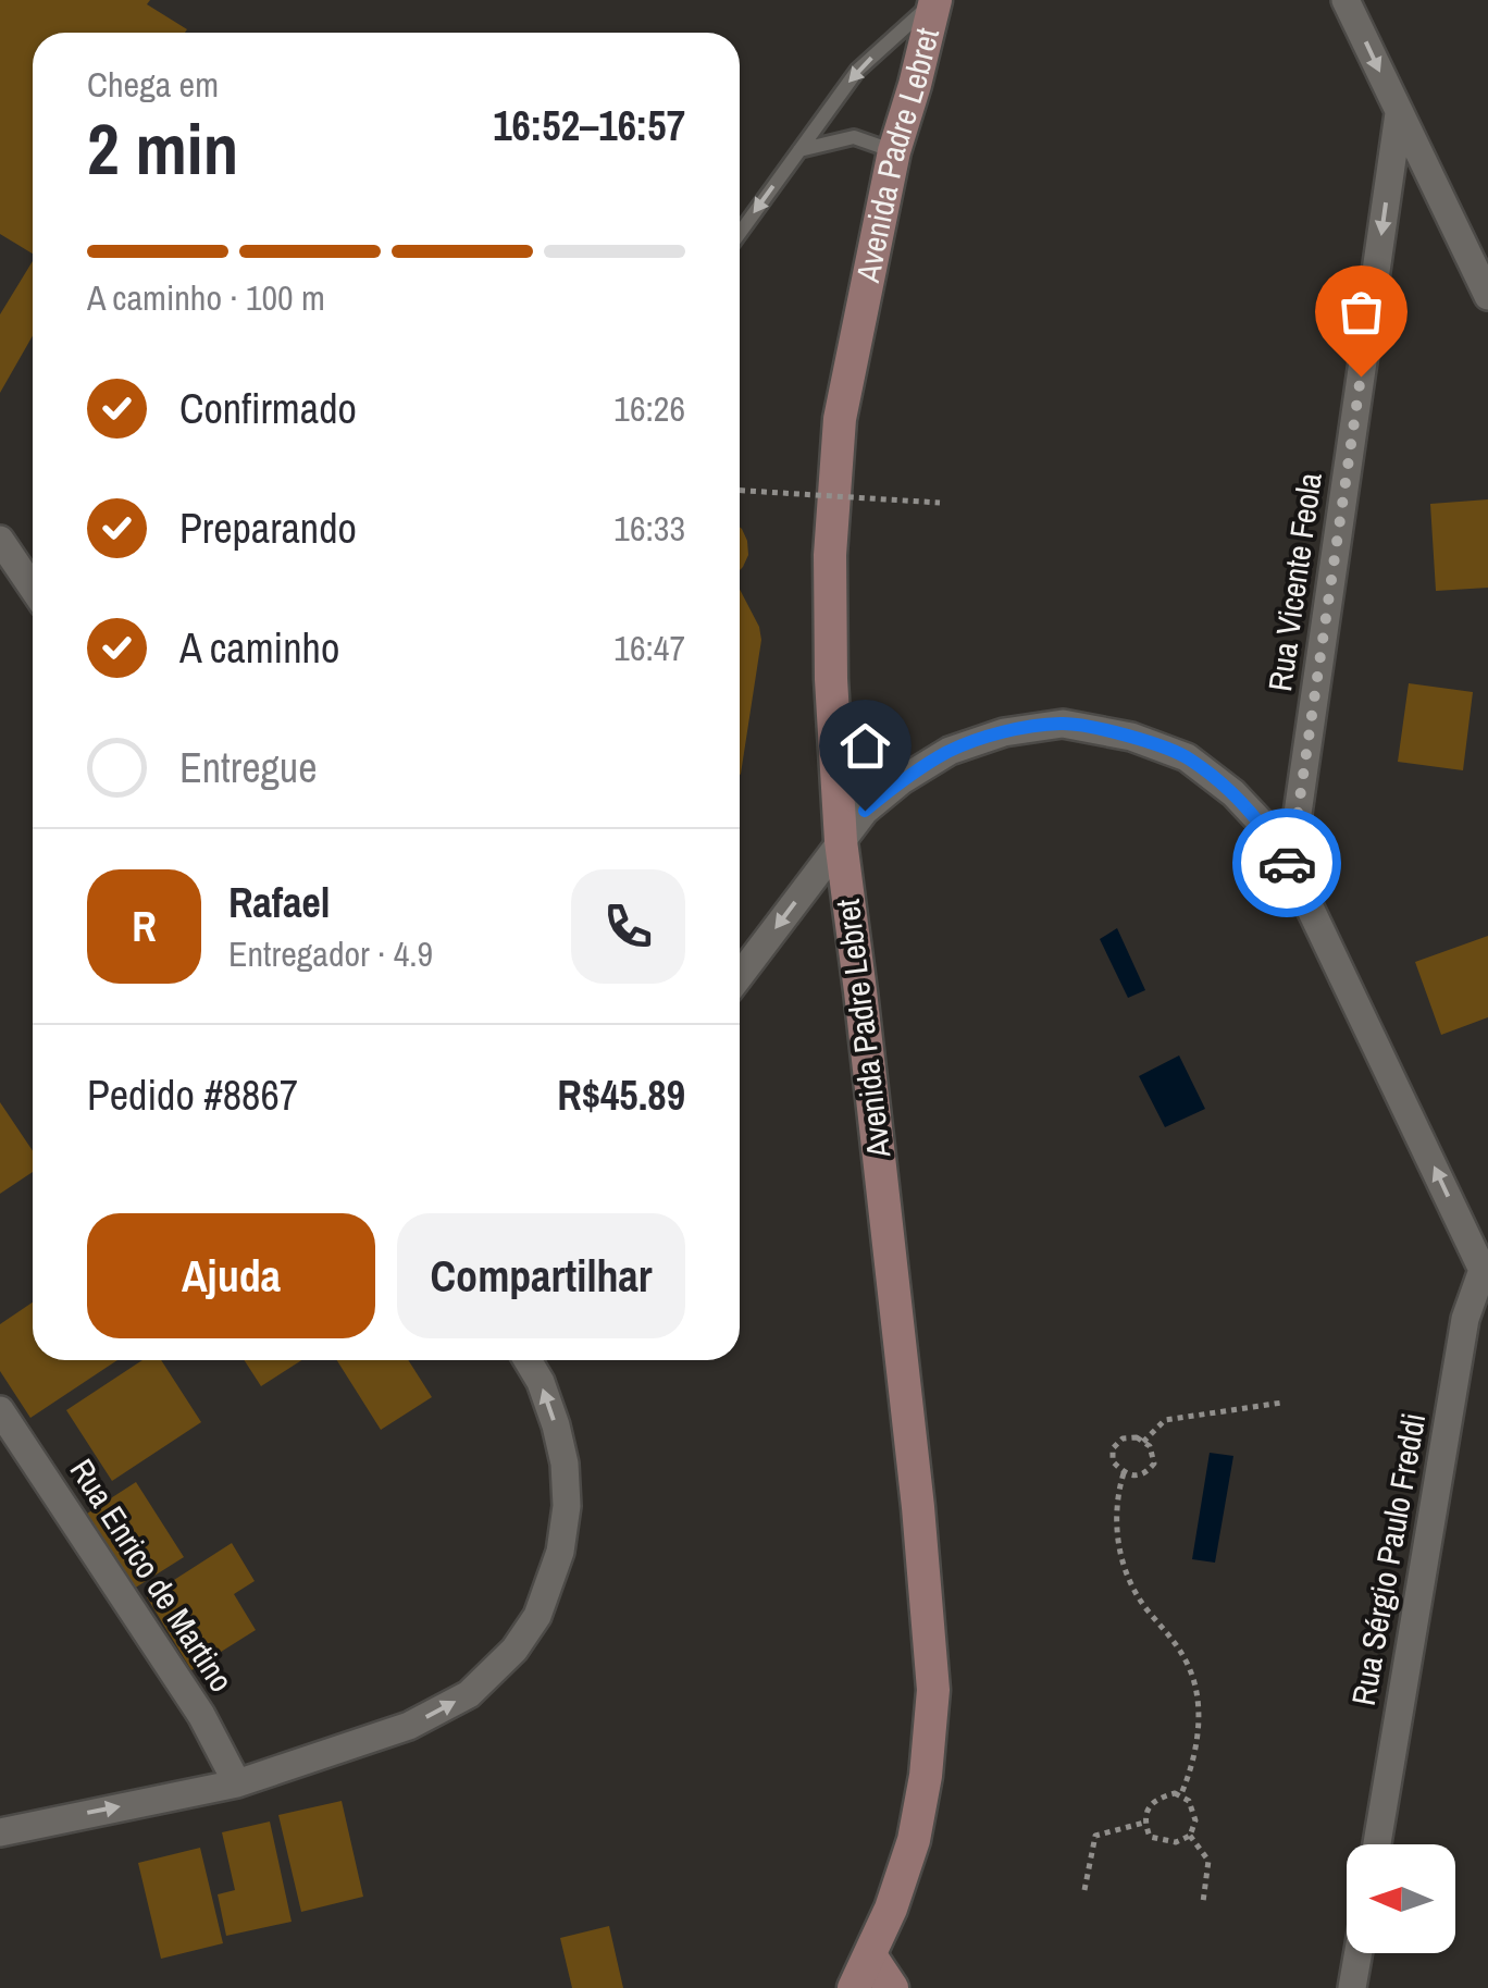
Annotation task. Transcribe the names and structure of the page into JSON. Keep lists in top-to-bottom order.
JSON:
{
  "streets": {
    "main road": ["Avenida Padre Lebret"],
    "street": ["Rua Vicente Feola", "Rua Sérgio Paulo Freddi", "Rua Enrico de Martino"]
  },
  "one_way": ["Rua Vicente Feola"],
  "north": "left",
  "page": {
    "heading": ["2 min", "Chega em", "16:52–16:57"],
    "panel": [
      "Rafael",
      "Entregador · 4.9",
      "Pedido #8867",
      "R$45.89"
    ],
    "bar": "A caminho · 100 m",
    "list": [
      ["Confirmado", "16:26"],
      ["Preparando", "16:33"],
      ["A caminho", "16:47"],
      "Entregue"
    ],
    "round": "R",
    "buttons": ["Ajuda", "Compartilhar"]
  }
}
